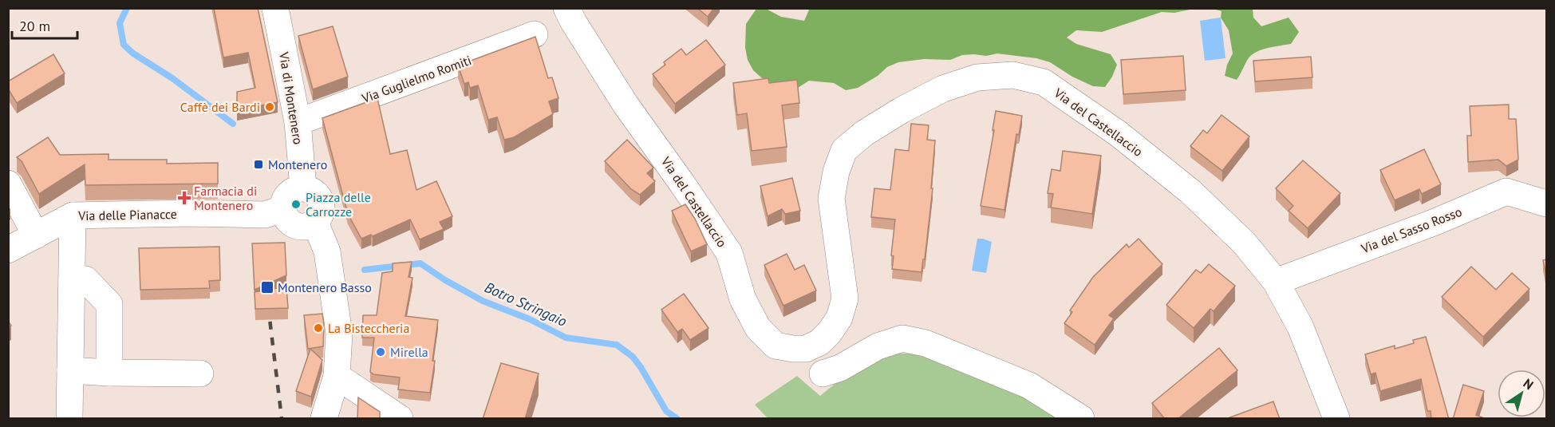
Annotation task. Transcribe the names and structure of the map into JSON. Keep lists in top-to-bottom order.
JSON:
{
  "streets": {
    "street": [
      "Via Guglielmo Romiti",
      "Via di Montenero",
      "Via del Castellaccio",
      "Via delle Pianacce",
      "Via del Sasso Rosso"
    ]
  },
  "crossings": [
    ["Via Guglielmo Romiti", "Via di Montenero"],
    ["Via di Montenero", "Via delle Pianacce"],
    ["Via del Castellaccio", "Via del Sasso Rosso"]
  ],
  "water": ["Botro Stringaio"],
  "places": {
    "other": [
      "Caffè dei Bardi",
      "Piazza delle Carrozze",
      "La Bisteccheria",
      "Mirella"
    ],
    "transit": ["Montenero", "Montenero Basso"],
    "health": ["Farmacia di Montenero"]
  },
  "scale_bar": "20 m",
  "north": "top right"
}
